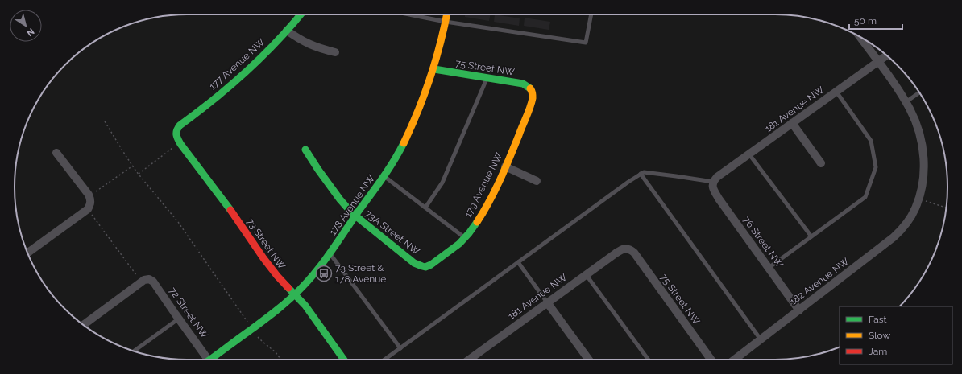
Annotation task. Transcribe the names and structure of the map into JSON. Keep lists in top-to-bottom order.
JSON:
{
  "streets": {
    "street": [
      "177 Avenue NW",
      "75 Street NW",
      "181 Avenue NW",
      "179 Avenue NW",
      "178 Avenue NW",
      "73A Street NW",
      "76 Street NW",
      "73 Street NW",
      "182 Avenue NW",
      "72 Street NW"
    ]
  },
  "crossings": [
    ["177 Avenue NW", "73 Street NW"],
    ["75 Street NW", "181 Avenue NW"],
    ["75 Street NW", "179 Avenue NW"],
    ["75 Street NW", "178 Avenue NW"],
    ["181 Avenue NW", "76 Street NW"],
    ["181 Avenue NW", "182 Avenue NW"],
    ["179 Avenue NW", "73A Street NW"],
    ["178 Avenue NW", "73A Street NW"],
    ["178 Avenue NW", "73 Street NW"],
    ["76 Street NW", "182 Avenue NW"]
  ],
  "places": {
    "bus stop": ["73 Street & 178 Avenue"]
  },
  "legend": ["Fast", "Slow", "Jam"],
  "scale_bar": "50 m",
  "north": "bottom right"
}
